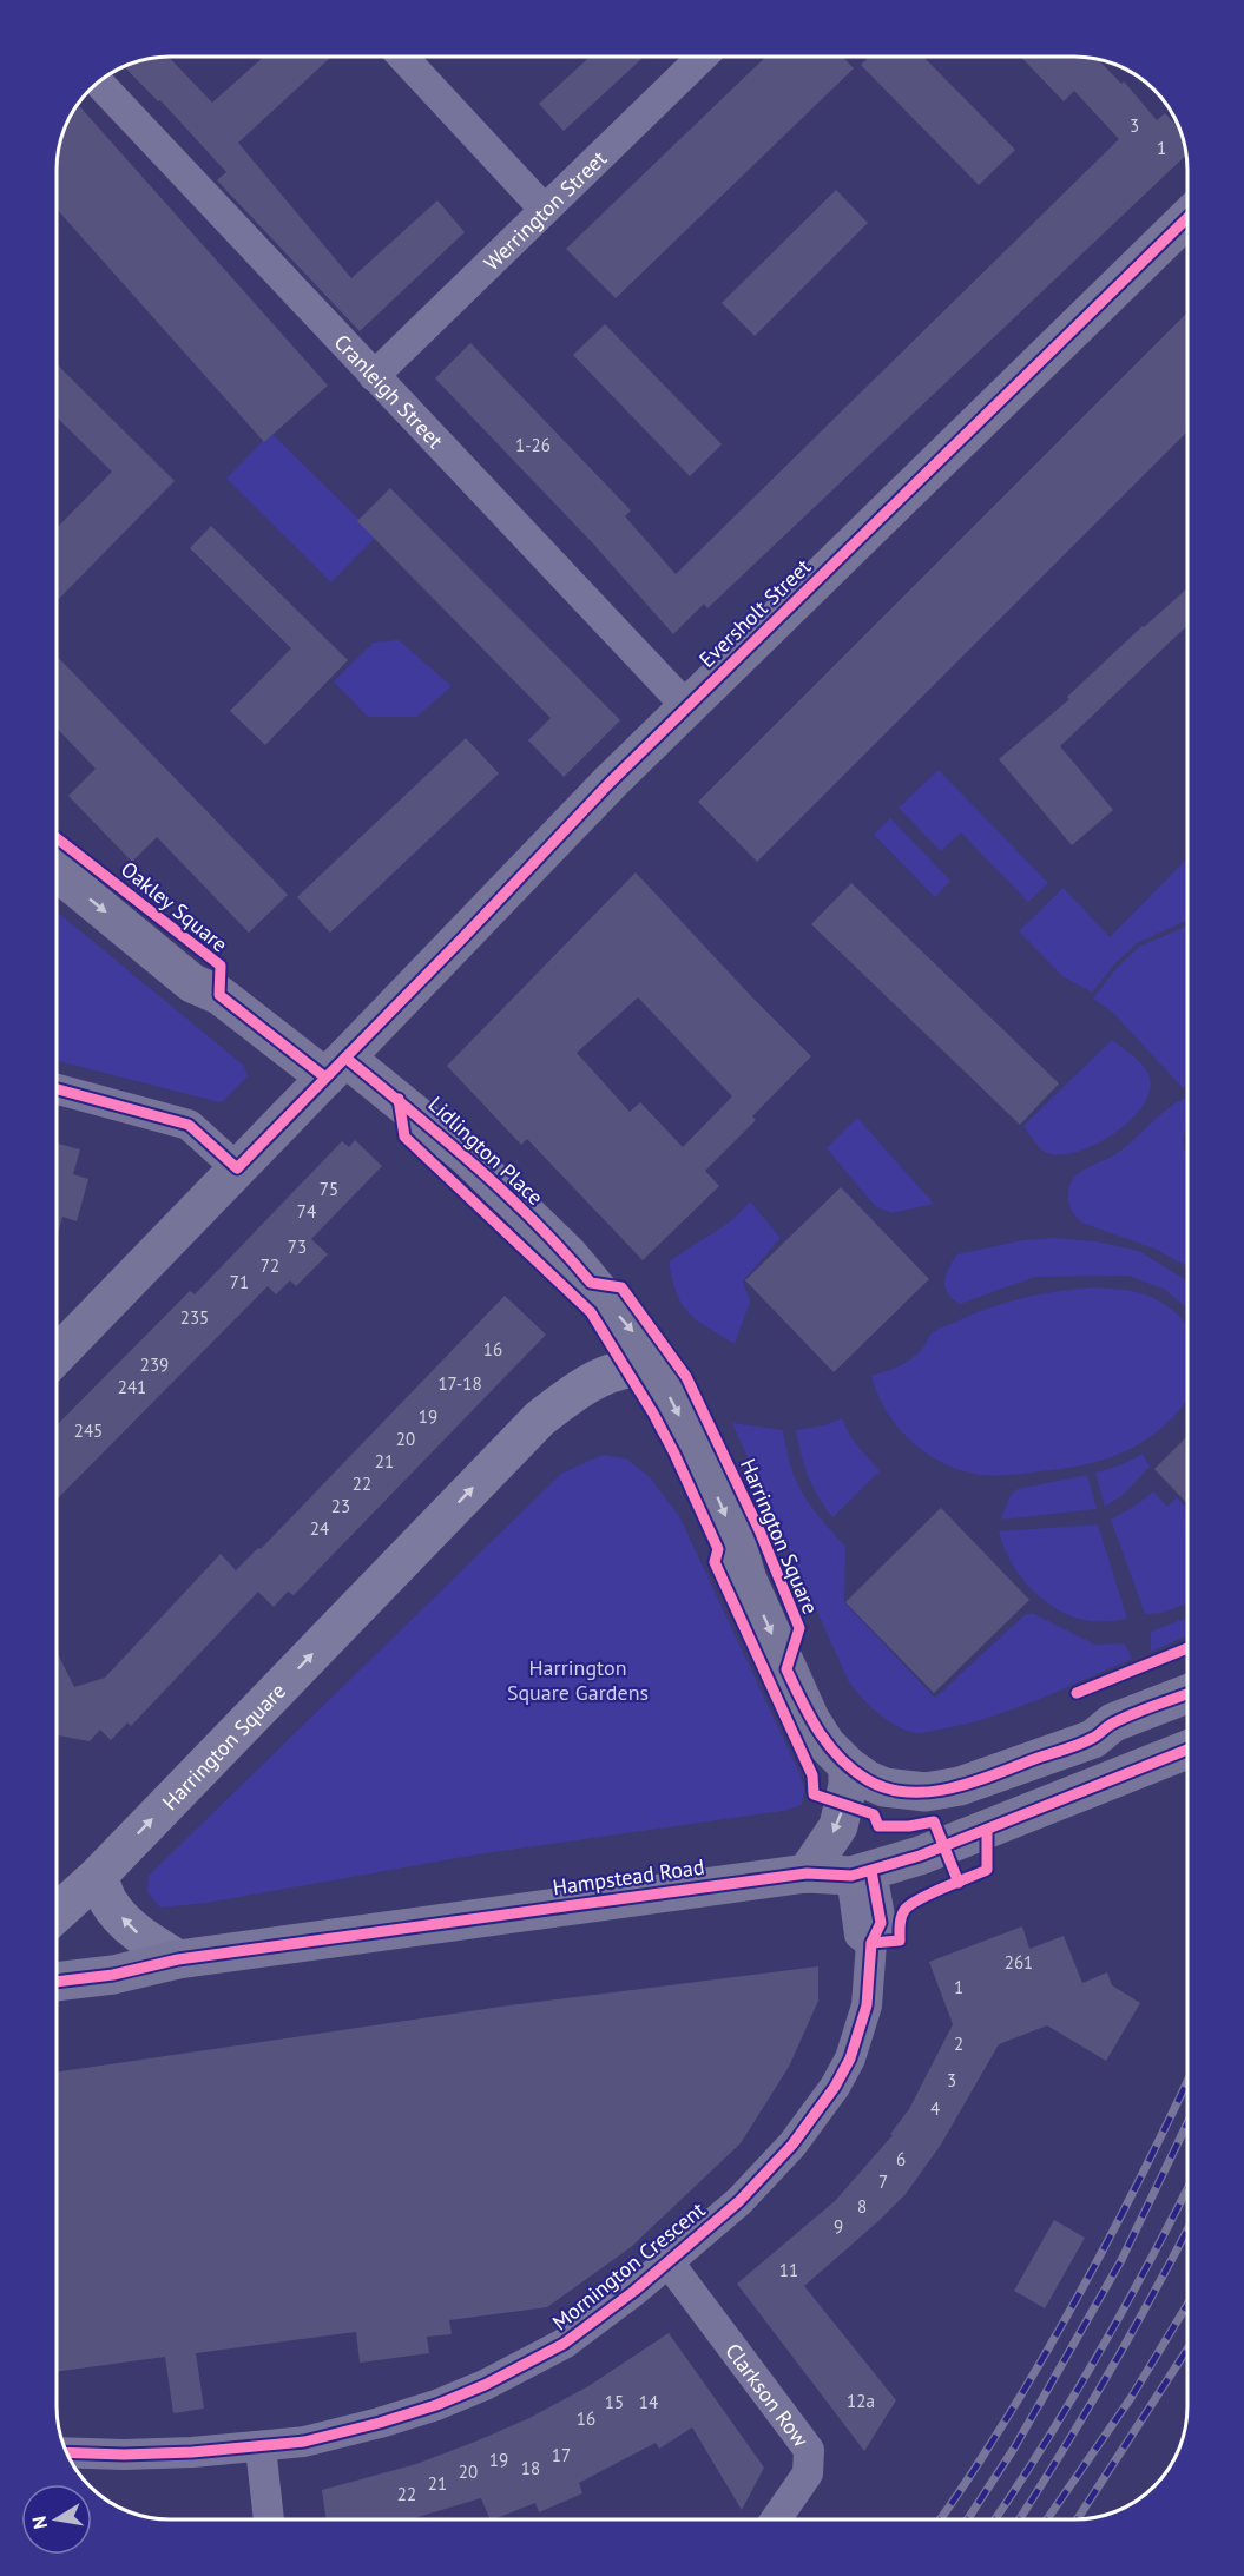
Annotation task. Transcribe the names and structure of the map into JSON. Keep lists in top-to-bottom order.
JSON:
{
  "streets": {
    "highway": ["Lidlington Place", "Harrington Square", "Hampstead Road"],
    "main road": ["Eversholt Street"],
    "street": [
      "Werrington Street",
      "Cranleigh Street",
      "Mornington Crescent",
      "Clarkson Row"
    ],
    "cycle path": ["Oakley Square"]
  },
  "crossings": [
    ["Werrington Street", "Cranleigh Street"],
    ["Cranleigh Street", "Eversholt Street"],
    ["Eversholt Street", "Lidlington Place"],
    ["Lidlington Place", "Harrington Square"],
    ["Hampstead Road", "Mornington Crescent"],
    ["Mornington Crescent", "Clarkson Row"]
  ],
  "one_way": ["Lidlington Place"],
  "parks": ["Harrington Square Gardens"],
  "house_numbers": [
    "3",
    "1",
    "1-26",
    "75",
    "74",
    "73",
    "72",
    "71",
    "235",
    "16",
    "239",
    "17-18",
    "241",
    "19",
    "245",
    "20",
    "21",
    "22",
    "23",
    "24",
    "261",
    "1",
    "2",
    "3",
    "4",
    "6",
    "7",
    "8",
    "9",
    "11",
    "12a",
    "15",
    "14",
    "16",
    "17",
    "19",
    "18",
    "20",
    "21",
    "22"
  ],
  "north": "left"
}
